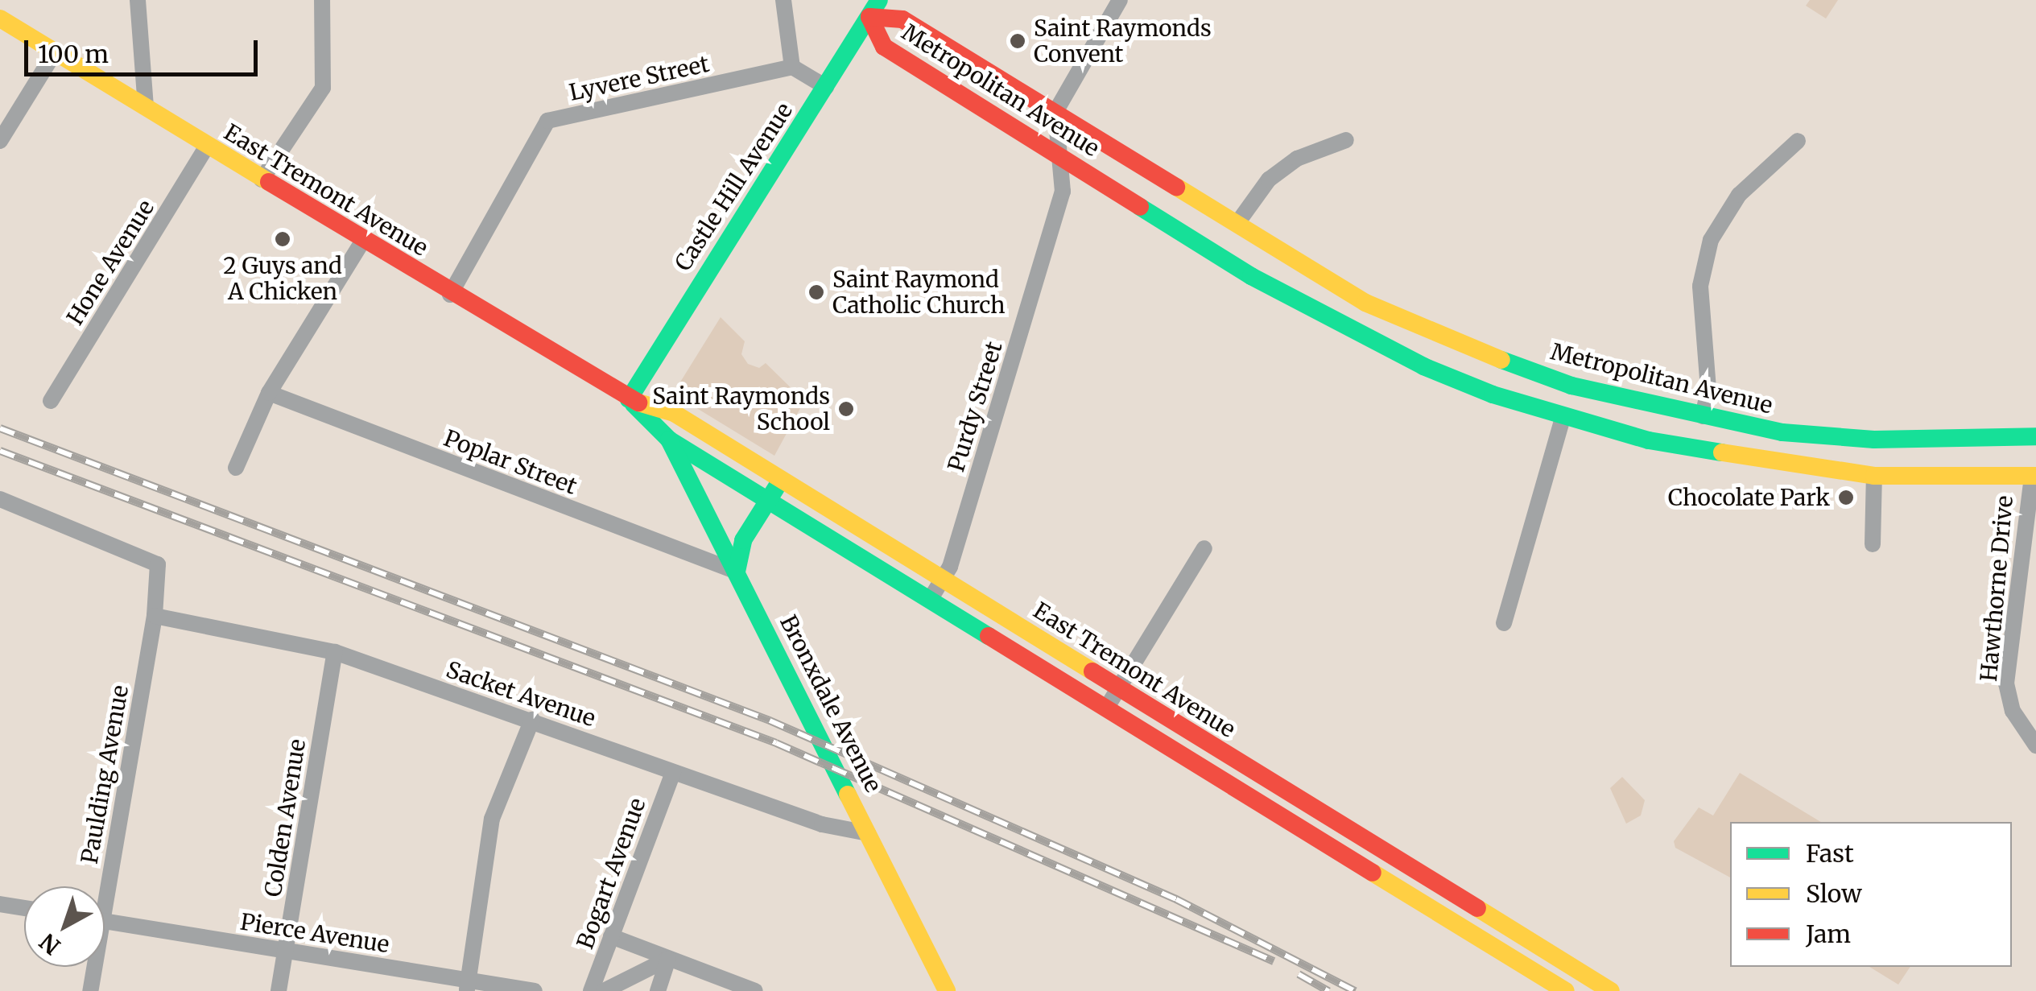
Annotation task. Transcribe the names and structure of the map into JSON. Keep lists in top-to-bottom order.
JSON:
{
  "streets": {
    "main road": [
      "Metropolitan Avenue",
      "Castle Hill Avenue",
      "East Tremont Avenue",
      "Bronxdale Avenue"
    ],
    "street": [
      "Lyvere Street",
      "Hone Avenue",
      "Purdy Street",
      "Poplar Street",
      "Hawthorne Drive",
      "Sacket Avenue",
      "Paulding Avenue",
      "Colden Avenue",
      "Bogart Avenue",
      "Pierce Avenue"
    ]
  },
  "crossings": [
    ["Lyvere Street", "East Tremont Avenue"],
    ["Metropolitan Avenue", "Castle Hill Avenue"],
    ["Metropolitan Avenue", "Purdy Street"],
    ["Metropolitan Avenue", "Hawthorne Drive"],
    ["Castle Hill Avenue", "East Tremont Avenue"],
    ["East Tremont Avenue", "Hone Avenue"],
    ["East Tremont Avenue", "Purdy Street"],
    ["East Tremont Avenue", "Bronxdale Avenue"],
    ["Poplar Street", "Bronxdale Avenue"],
    ["Sacket Avenue", "Bronxdale Avenue"],
    ["Sacket Avenue", "Paulding Avenue"],
    ["Sacket Avenue", "Colden Avenue"],
    ["Sacket Avenue", "Bogart Avenue"],
    ["Colden Avenue", "Pierce Avenue"]
  ],
  "places": [
    "Saint Raymonds Convent",
    "2 Guys and A Chicken",
    "Saint Raymond Catholic Church",
    "Saint Raymonds School",
    "Chocolate Park"
  ],
  "legend": ["Fast", "Slow", "Jam"],
  "scale_bar": "100 m",
  "north": "bottom left"
}
